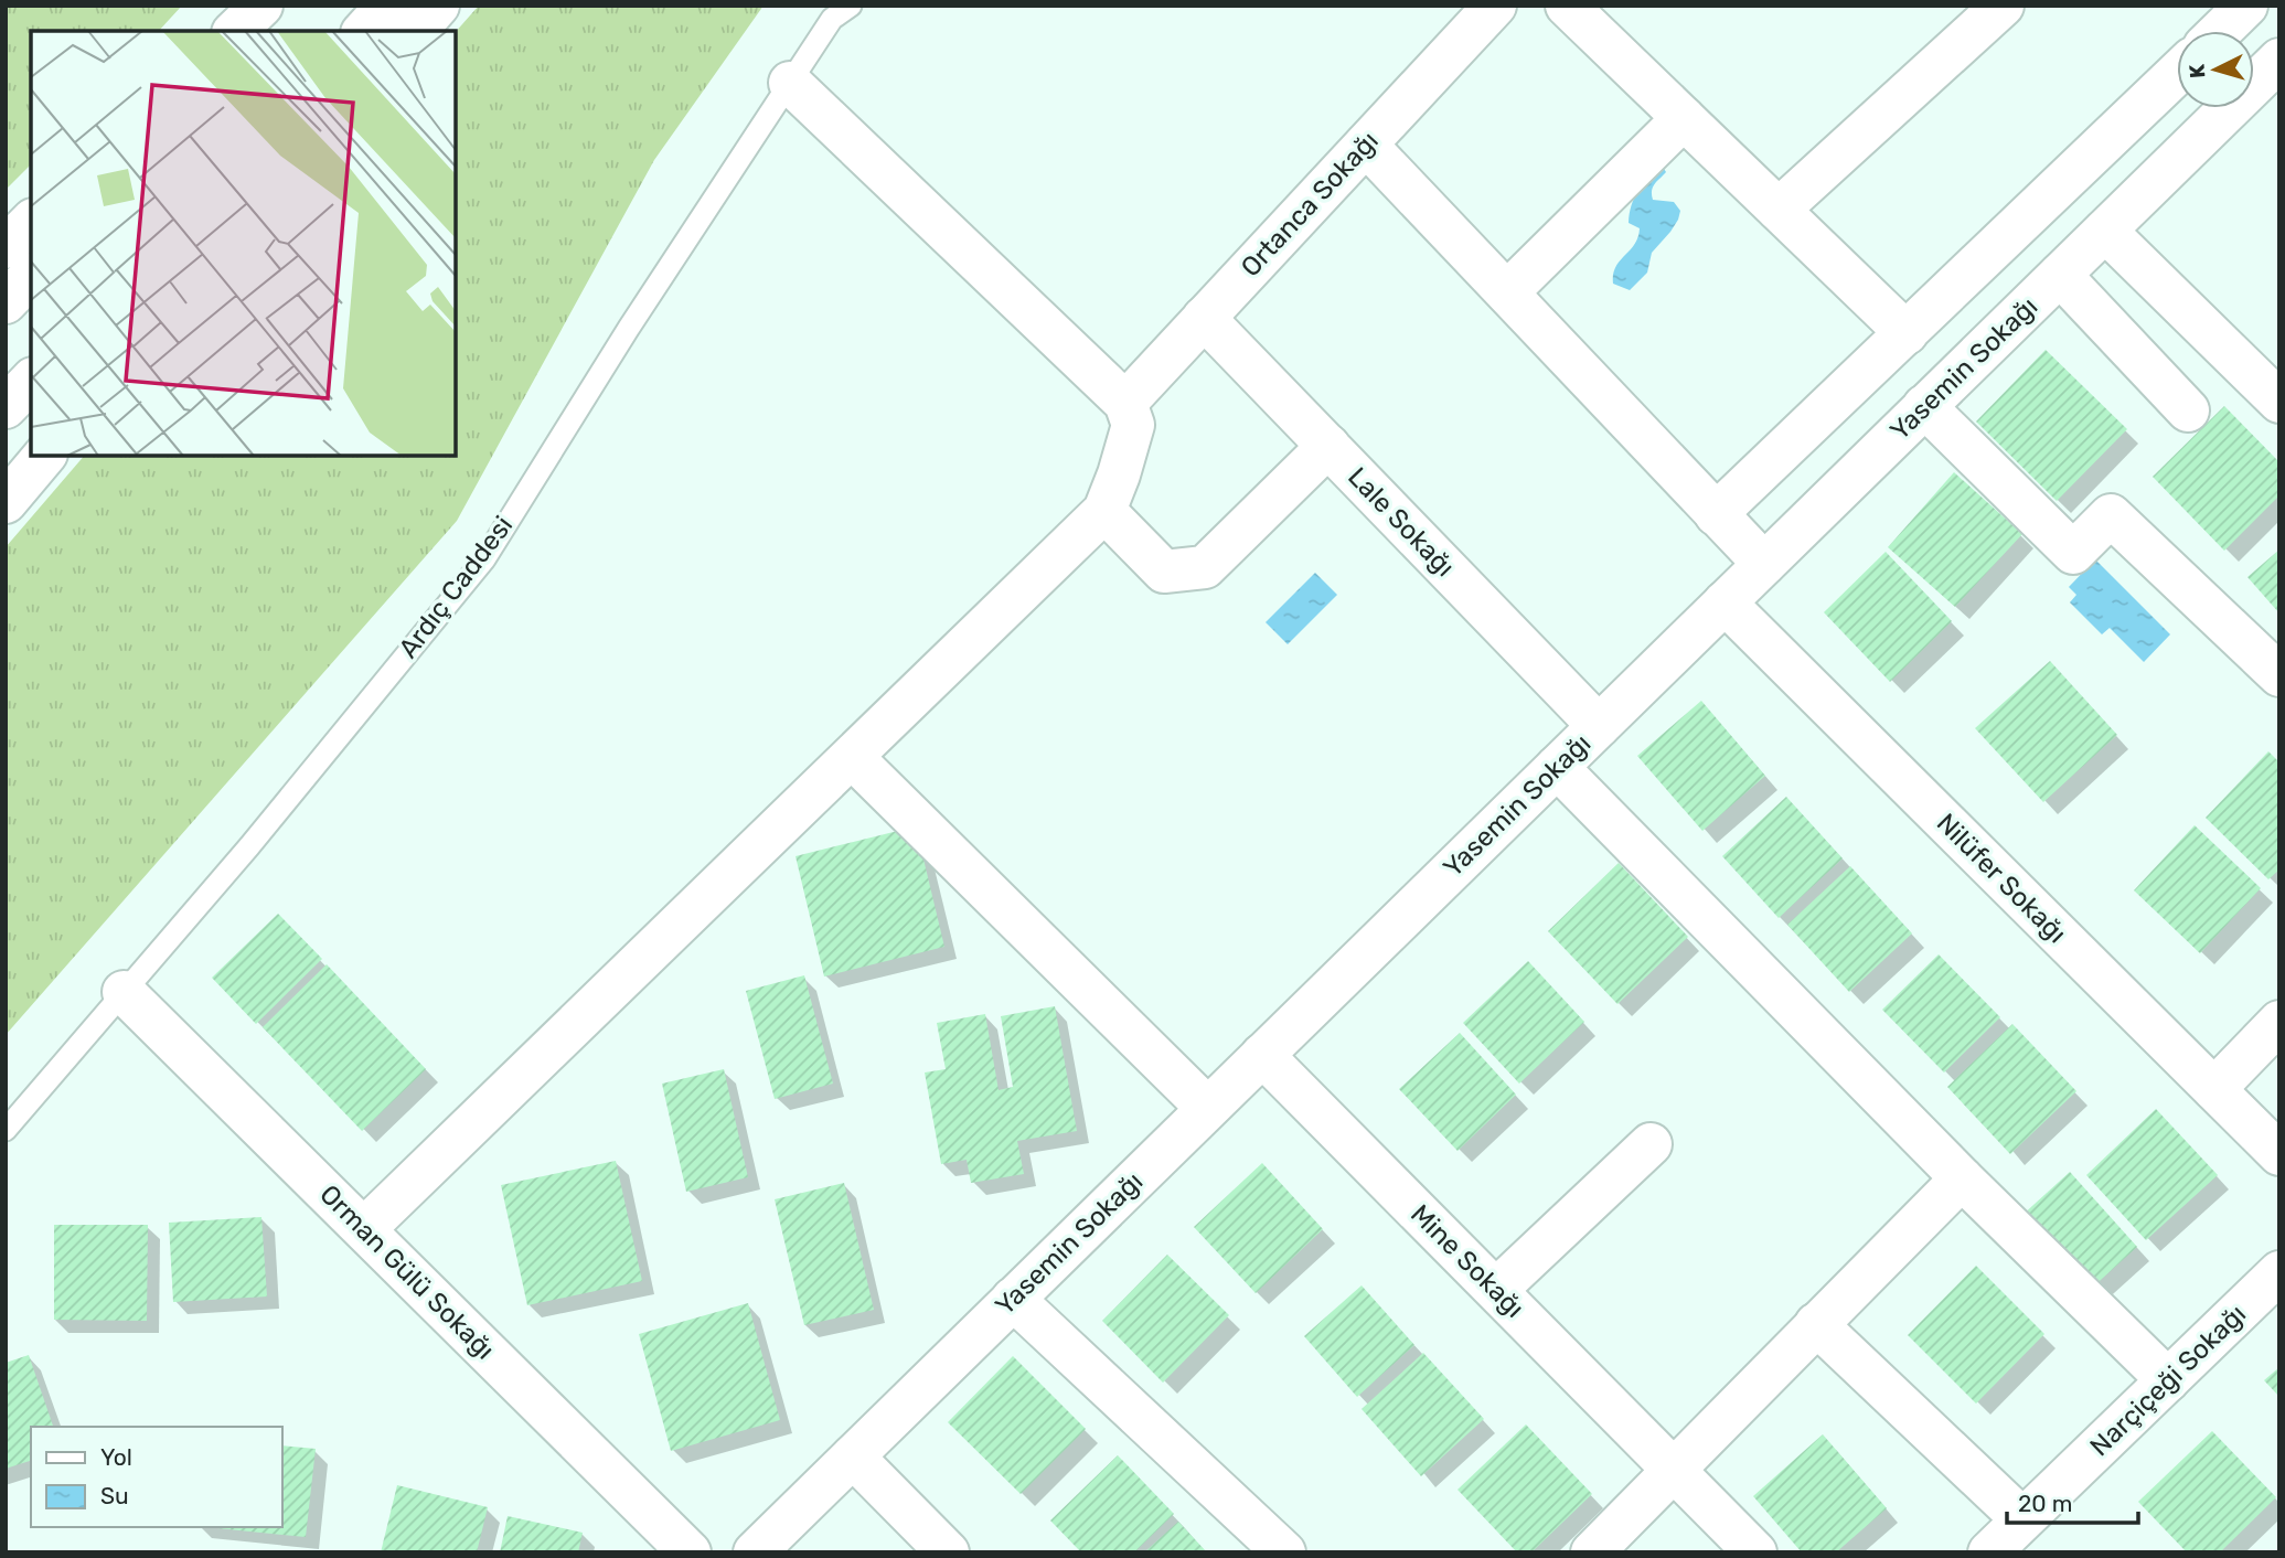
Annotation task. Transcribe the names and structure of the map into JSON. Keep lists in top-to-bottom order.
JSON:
{
  "streets": {
    "main road": [
      "Ortanca Sokağı",
      "Yasemin Sokağı",
      "Lale Sokağı",
      "Nilüfer Sokağı",
      "Mine Sokağı",
      "Orman Gülü Sokağı",
      "Narçiçeği Sokağı"
    ],
    "lane": ["Ardıç Caddesi"]
  },
  "crossings": [
    ["Ortanca Sokağı", "Lale Sokağı"],
    ["Yasemin Sokağı", "Lale Sokağı"],
    ["Yasemin Sokağı", "Nilüfer Sokağı"],
    ["Yasemin Sokağı", "Mine Sokağı"],
    ["Ardıç Caddesi", "Orman Gülü Sokağı"]
  ],
  "legend": ["Yol", "Su"],
  "scale_bar": "20 m",
  "north": "left"
}
